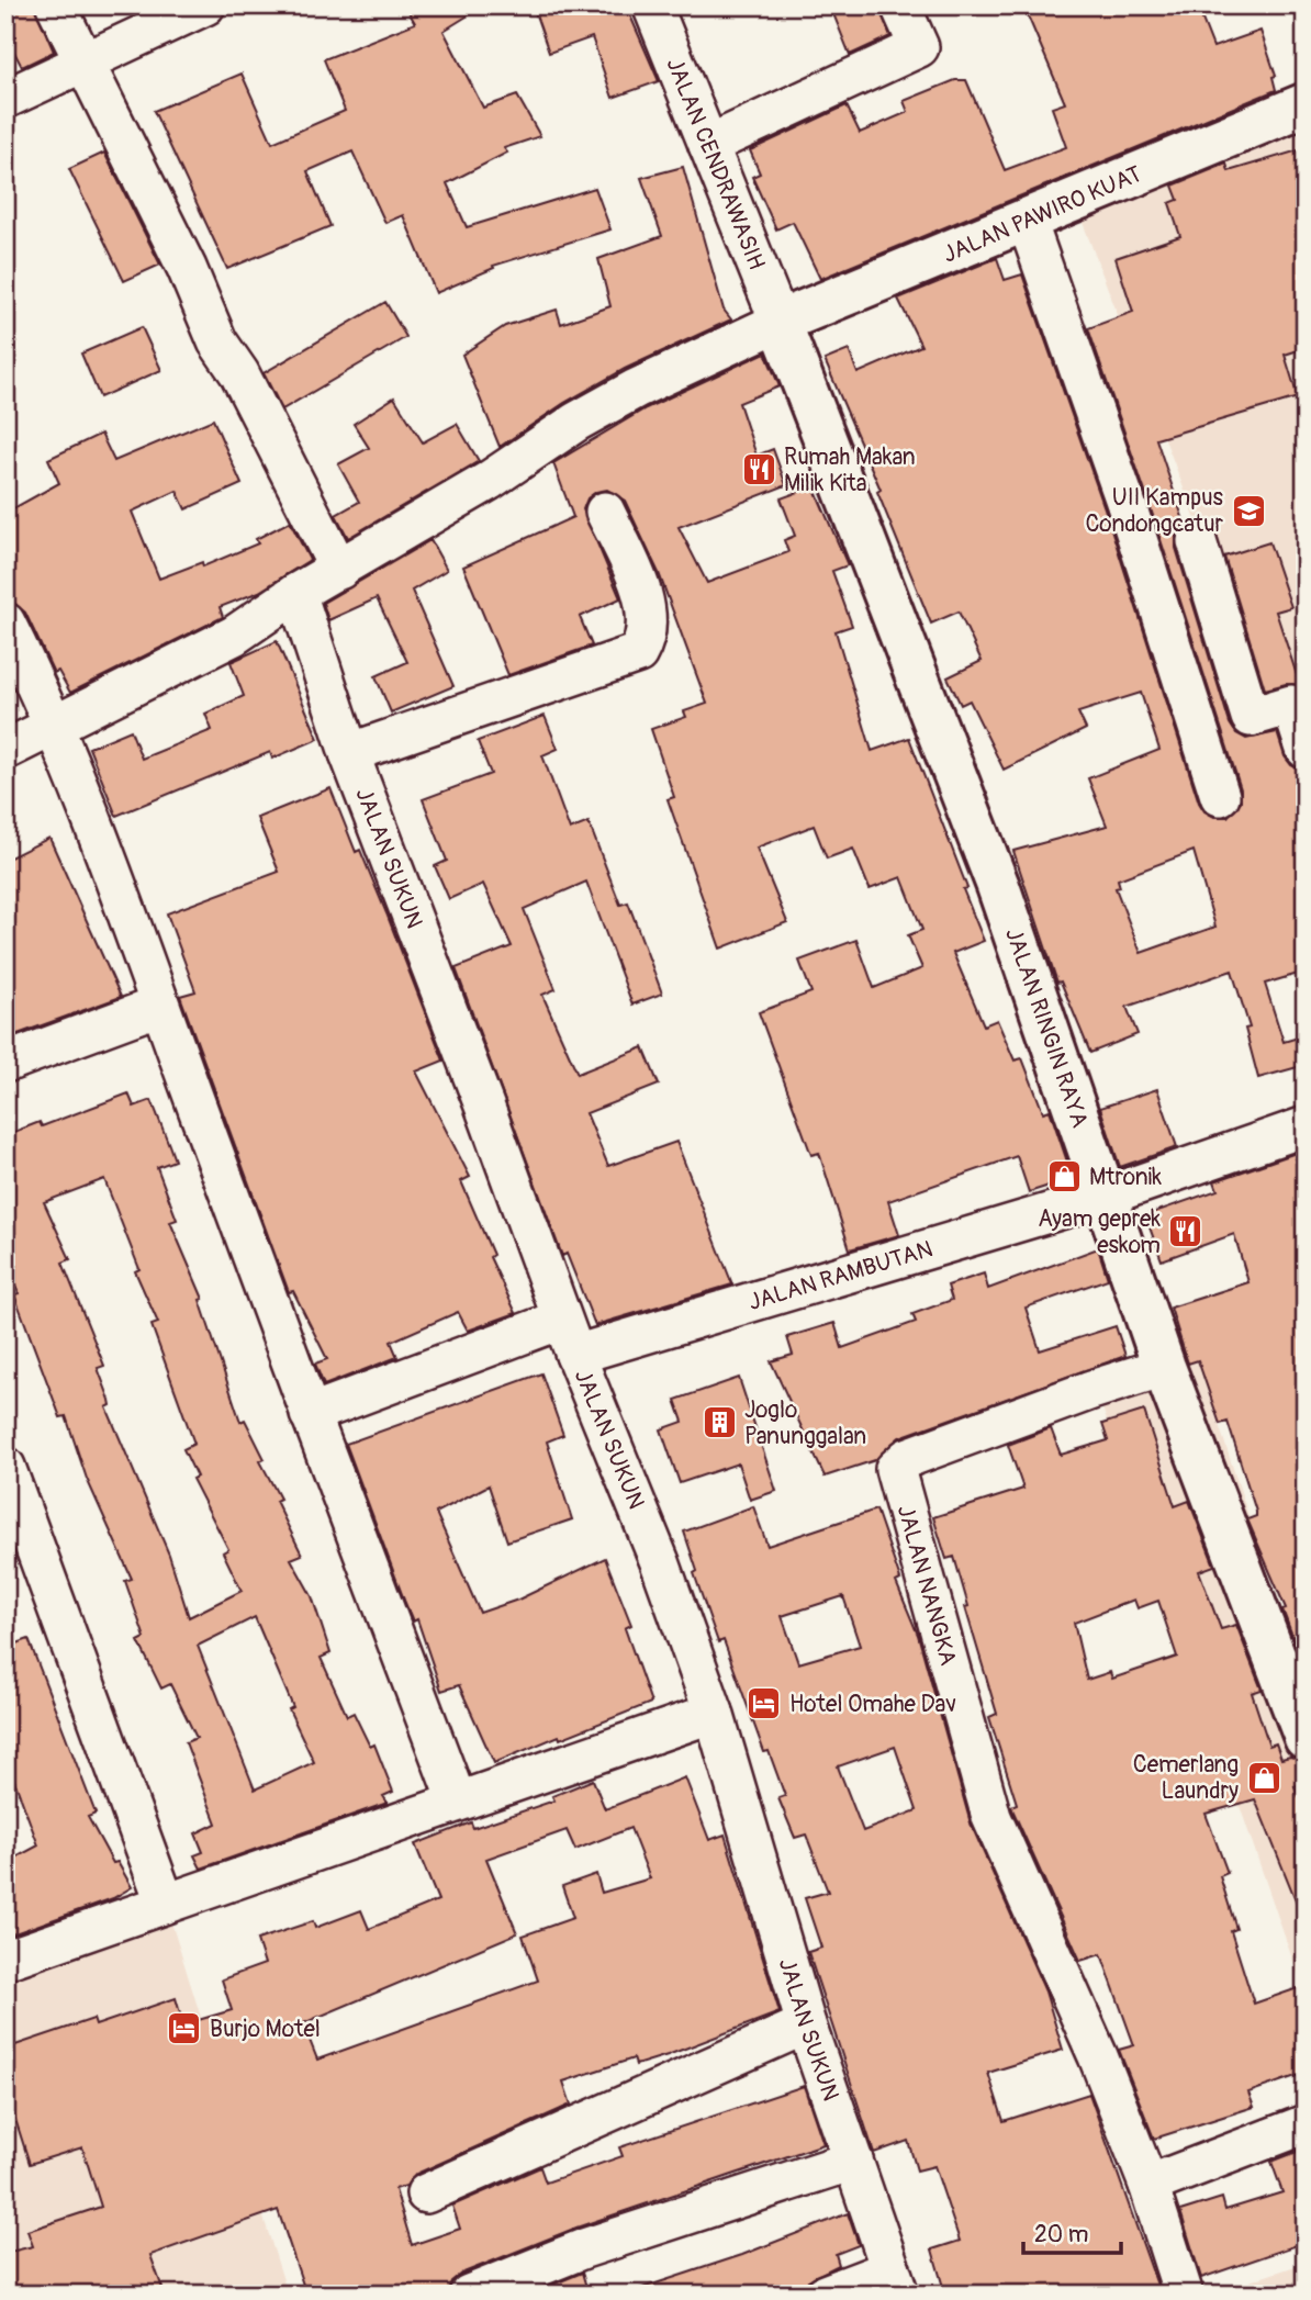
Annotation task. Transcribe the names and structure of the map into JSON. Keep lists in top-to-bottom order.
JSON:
{
  "streets": {
    "main road": ["JALAN PAWIRO KUAT", "JALAN RINGIN RAYA"],
    "street": [
      "JALAN CENDRAWASIH",
      "JALAN SUKUN",
      "JALAN RAMBUTAN",
      "JALAN NANGKA"
    ]
  },
  "crossings": [
    ["JALAN CENDRAWASIH", "JALAN PAWIRO KUAT"],
    ["JALAN CENDRAWASIH", "JALAN RINGIN RAYA"],
    ["JALAN PAWIRO KUAT", "JALAN RINGIN RAYA"],
    ["JALAN SUKUN", "JALAN RAMBUTAN"],
    ["JALAN RINGIN RAYA", "JALAN RAMBUTAN"],
    ["JALAN RINGIN RAYA", "JALAN NANGKA"]
  ],
  "places": {
    "restaurant": ["Rumah Makan Milik Kita", "Ayam geprek eskom"],
    "school or university": ["UII Kampus Condongcatur"],
    "shop": ["Mtronik", "Cemerlang Laundry"],
    "building": ["Joglo Panunggalan"],
    "hotel": ["Hotel Omahe Dav", "Burjo Motel"]
  },
  "scale_bar": "20 m"
}
